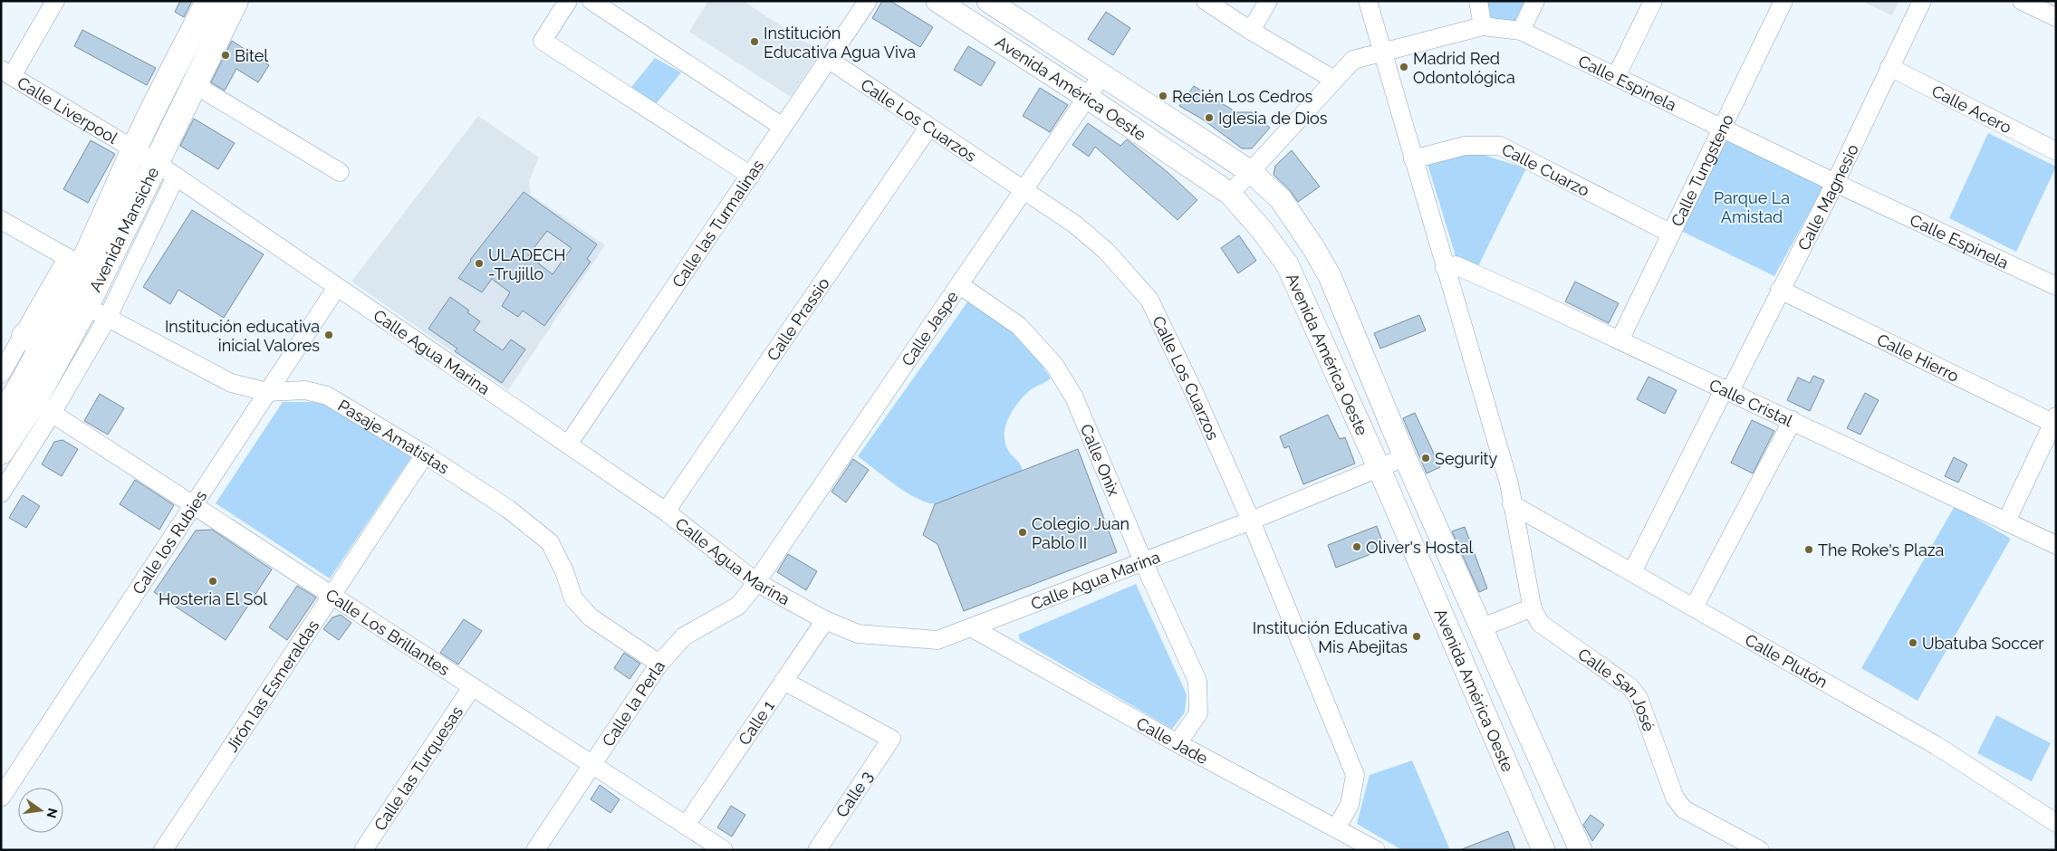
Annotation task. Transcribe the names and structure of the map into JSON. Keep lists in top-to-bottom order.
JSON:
{
  "streets": {
    "highway": ["Avenida Mansiche"],
    "main road": ["Avenida América Oeste"],
    "street": [
      "Calle Espinela",
      "Calle Acero",
      "Calle Liverpool",
      "Calle Los Cuarzos",
      "Calle Cuarzo",
      "Calle Tungsteno",
      "Calle Magnesio",
      "Calle las Turmalinas",
      "Calle Prassio",
      "Calle Jaspe",
      "Calle Agua Marina",
      "Calle Hierro",
      "Calle Cristal",
      "Pasaje Amatistas",
      "Calle Onix",
      "Calle los Rubies",
      "Calle Los Brillantes",
      "Calle Plutón",
      "Jirón las Esmeraldas",
      "Calle San José",
      "Calle la Perla",
      "Calle 1",
      "Calle Jade",
      "Calle las Turquesas",
      "Calle 3"
    ]
  },
  "crossings": [
    ["Calle Espinela", "Avenida América Oeste"],
    ["Calle Espinela", "Calle Tungsteno"],
    ["Calle Espinela", "Calle Magnesio"],
    ["Calle Espinela", "Calle San José"],
    ["Avenida América Oeste", "Calle Jaspe"],
    ["Avenida América Oeste", "Calle Agua Marina"],
    ["Calle Acero", "Calle Magnesio"],
    ["Calle Liverpool", "Avenida Mansiche"],
    ["Calle Liverpool", "Calle Agua Marina"],
    ["Calle Los Cuarzos", "Calle las Turmalinas"],
    ["Calle Los Cuarzos", "Calle Prassio"],
    ["Calle Los Cuarzos", "Calle Jaspe"],
    ["Calle Los Cuarzos", "Calle Agua Marina"],
    ["Calle Los Cuarzos", "Calle Jade"],
    ["Calle Cuarzo", "Calle Tungsteno"],
    ["Calle Cuarzo", "Calle San José"],
    ["Calle Tungsteno", "Calle Cristal"],
    ["Calle Magnesio", "Calle Hierro"],
    ["Calle Magnesio", "Calle Cristal"],
    ["Calle Magnesio", "Calle Plutón"],
    ["Calle las Turmalinas", "Calle Agua Marina"],
    ["Avenida Mansiche", "Calle Agua Marina"],
    ["Avenida Mansiche", "Pasaje Amatistas"],
    ["Avenida Mansiche", "Calle Los Brillantes"],
    ["Calle Prassio", "Calle Agua Marina"],
    ["Calle Jaspe", "Calle Agua Marina"],
    ["Calle Jaspe", "Calle Onix"],
    ["Calle Jaspe", "Calle la Perla"],
    ["Calle Agua Marina", "Calle Onix"],
    ["Calle Agua Marina", "Calle los Rubies"],
    ["Calle Agua Marina", "Calle la Perla"],
    ["Calle Agua Marina", "Calle 1"],
    ["Calle Agua Marina", "Calle Jade"],
    ["Calle Cristal", "Calle San José"],
    ["Pasaje Amatistas", "Calle los Rubies"],
    ["Pasaje Amatistas", "Jirón las Esmeraldas"],
    ["Pasaje Amatistas", "Calle la Perla"],
    ["Calle Onix", "Calle Jade"],
    ["Calle los Rubies", "Calle Los Brillantes"],
    ["Calle Los Brillantes", "Jirón las Esmeraldas"],
    ["Calle Los Brillantes", "Calle la Perla"],
    ["Calle Los Brillantes", "Calle 1"],
    ["Calle Los Brillantes", "Calle las Turquesas"],
    ["Calle Plutón", "Calle San José"],
    ["Calle 1", "Calle 3"]
  ],
  "parks": ["Parque La Amistad"],
  "places": [
    "Institución Educativa Agua Viva",
    "Bitel",
    "Madrid Red Odontológica",
    "Recién Los Cedros",
    "Iglesia de Dios",
    "ULADECH -Trujillo",
    "Institución educativa inicial Valores",
    "Segurity",
    "Colegio Juan Pablo II",
    "Oliver's Hostal",
    "The Roke's Plaza",
    "Hosteria El Sol",
    "Institución Educativa Mis Abejitas",
    "Ubatuba Soccer"
  ],
  "north": "right"
}
